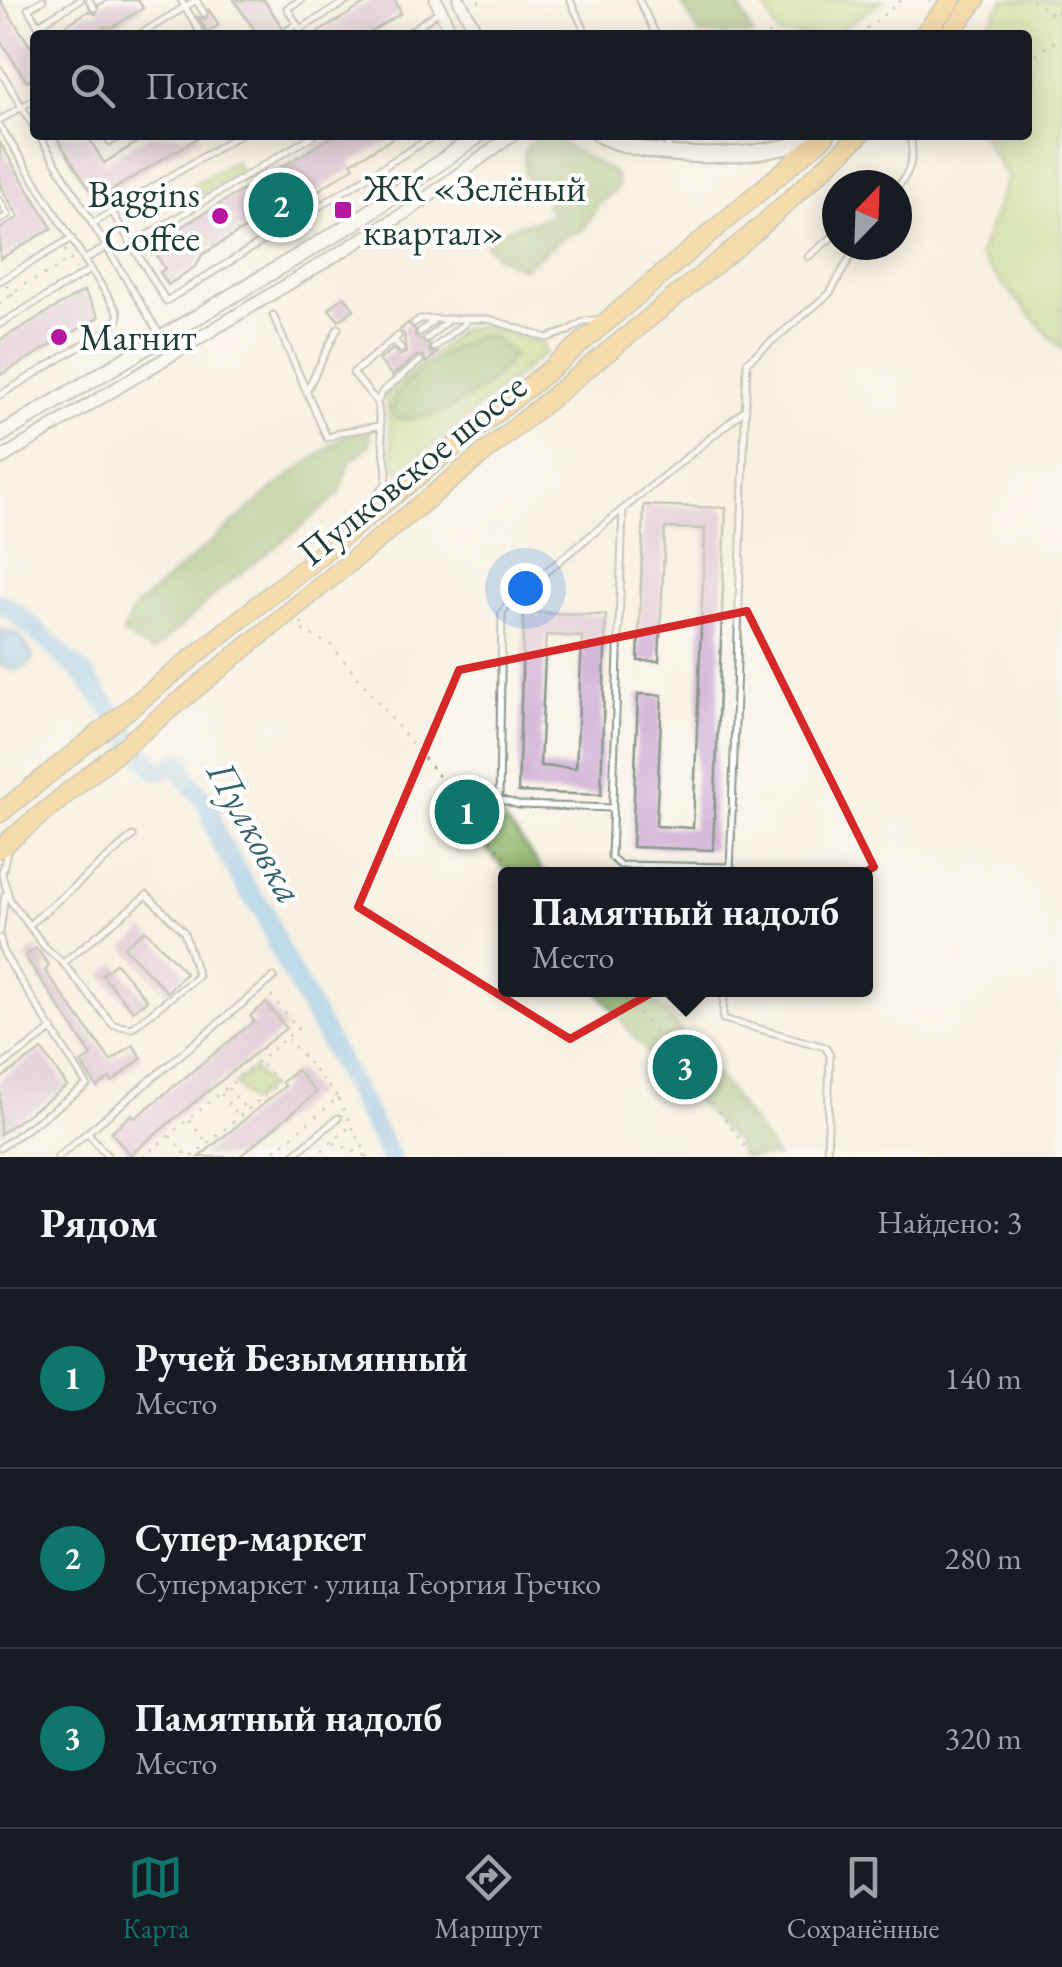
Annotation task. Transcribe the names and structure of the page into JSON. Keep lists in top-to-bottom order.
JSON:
{
  "streets": {
    "highway": ["Пулковское шоссе"]
  },
  "water": ["Пулковка"],
  "places": {
    "transit": ["ЖК «Зелёный квартал»"],
    "other": ["Baggins Coffee", "Магнит"]
  },
  "north": "top right",
  "page": {
    "search": "Поиск",
    "pins": ["2", "1", "3"],
    "popup": ["Памятный надолб", "Место"],
    "heading": ["Рядом", "Найдено: 3"],
    "list": [
      {
        "mark": "1",
        "name": "Ручей Безымянный",
        "note": "Место",
        "value": "140 m"
      },
      {
        "mark": "2",
        "name": "Супер-маркет",
        "note": "Супермаркет · улица Георгия Гречко",
        "value": "280 m"
      },
      {
        "mark": "3",
        "name": "Памятный надолб",
        "note": "Место",
        "value": "320 m"
      }
    ],
    "nav": ["Карта", "Маршрут", "Сохранённые"]
  }
}
